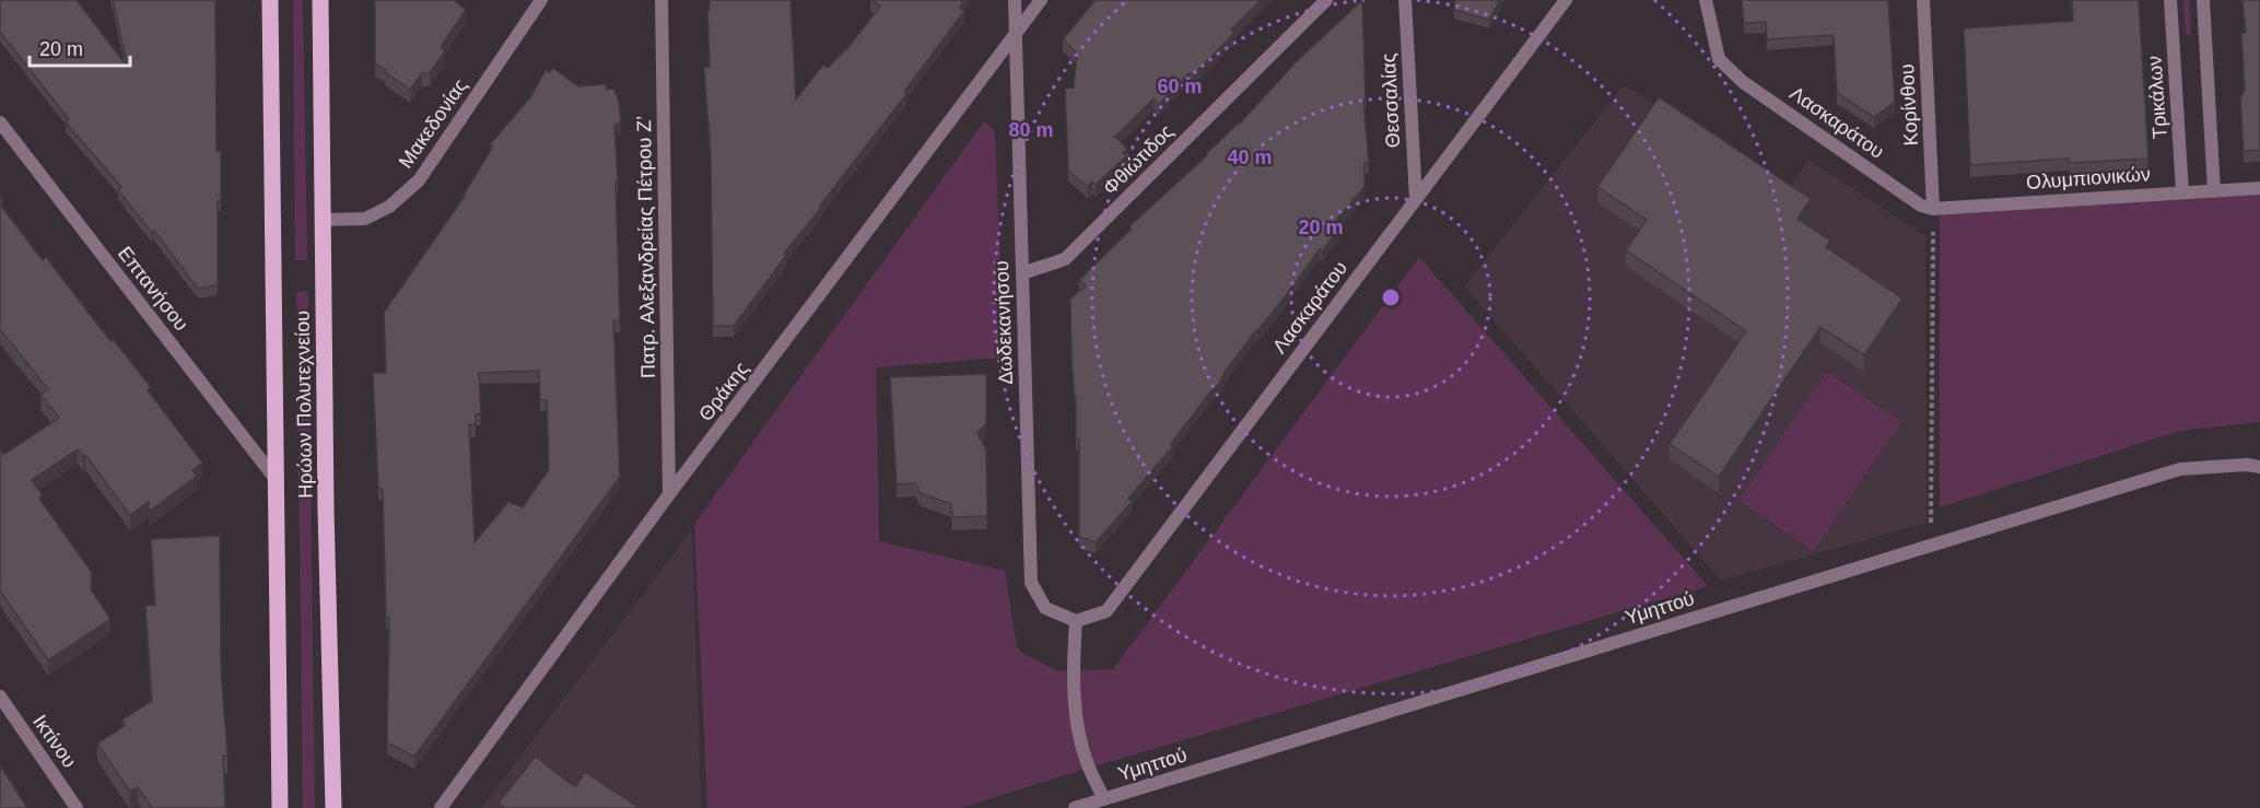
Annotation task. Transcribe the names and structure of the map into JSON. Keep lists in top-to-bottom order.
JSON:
{
  "streets": {
    "main road": ["Ηρώων Πολυτεχνείου"],
    "street": [
      "Τρικάλων",
      "Θεσσαλίας",
      "Κορίνθου",
      "Λασκαράτου",
      "Μακεδονίας",
      "Φθιώτιδος",
      "Ολυμπιονικών",
      "Πατρ. Αλεξανδρείας Πέτρου Ζ’",
      "Επτανήσου",
      "Δωδεκανήσου",
      "Θράκης",
      "Υμηττού",
      "Ικτίνου"
    ]
  },
  "crossings": [
    ["Τρικάλων", "Ολυμπιονικών"],
    ["Θεσσαλίας", "Λασκαράτου"],
    ["Κορίνθου", "Λασκαράτου"],
    ["Κορίνθου", "Ολυμπιονικών"],
    ["Λασκαράτου", "Ολυμπιονικών"],
    ["Λασκαράτου", "Δωδεκανήσου"],
    ["Μακεδονίας", "Ηρώων Πολυτεχνείου"],
    ["Φθιώτιδος", "Δωδεκανήσου"],
    ["Πατρ. Αλεξανδρείας Πέτρου Ζ’", "Θράκης"],
    ["Επτανήσου", "Ηρώων Πολυτεχνείου"],
    ["Δωδεκανήσου", "Θράκης"]
  ],
  "scale_bar": "20 m",
  "rings": [
    "60 m",
    "80 m",
    "40 m",
    "20 m"
  ]
}
